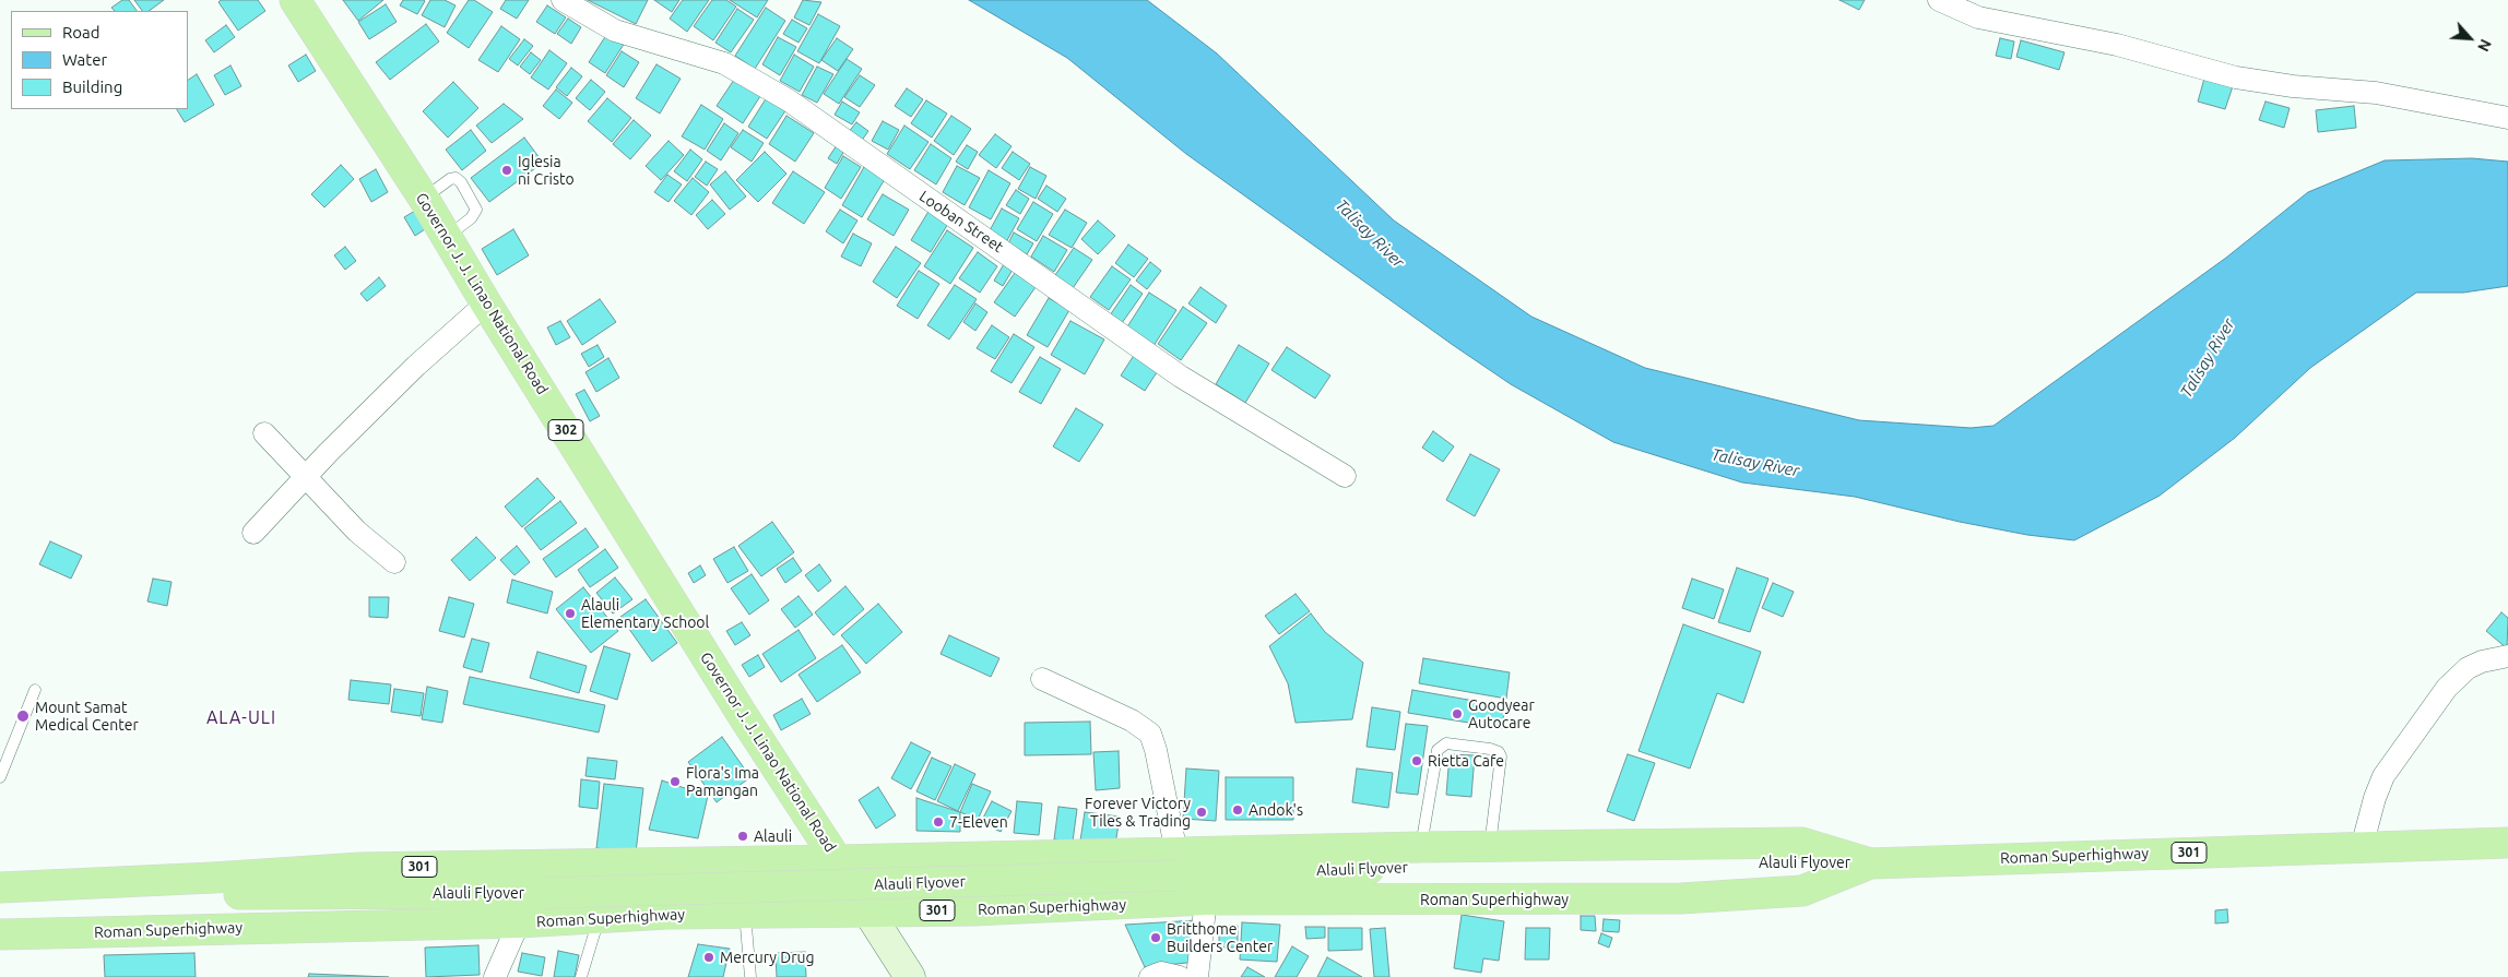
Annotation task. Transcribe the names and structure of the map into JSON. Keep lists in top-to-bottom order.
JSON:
{
  "streets": {
    "main road": [
      "Governor J. J. Linao National Road",
      "302",
      "301",
      "Roman Superhighway",
      "Alauli Flyover"
    ],
    "street": ["Looban Street"]
  },
  "crossings": [
    ["Governor J. J. Linao National Road", "Roman Superhighway"],
    ["Roman Superhighway", "Alauli Flyover"]
  ],
  "districts": ["ALA-ULI"],
  "water": ["Talisay River"],
  "places": [
    "Iglesia ni Cristo",
    "Alauli Elementary School",
    "Goodyear Autocare",
    "Mount Samat Medical Center",
    "Rietta Cafe",
    "Flora's Ima Pamangan",
    "Andok's",
    "Forever Victory Tiles & Trading",
    "7-Eleven",
    "Alauli",
    "Britthome Builders Center",
    "Mercury Drug"
  ],
  "legend": ["Road", "Water", "Building"],
  "north": "bottom right"
}
